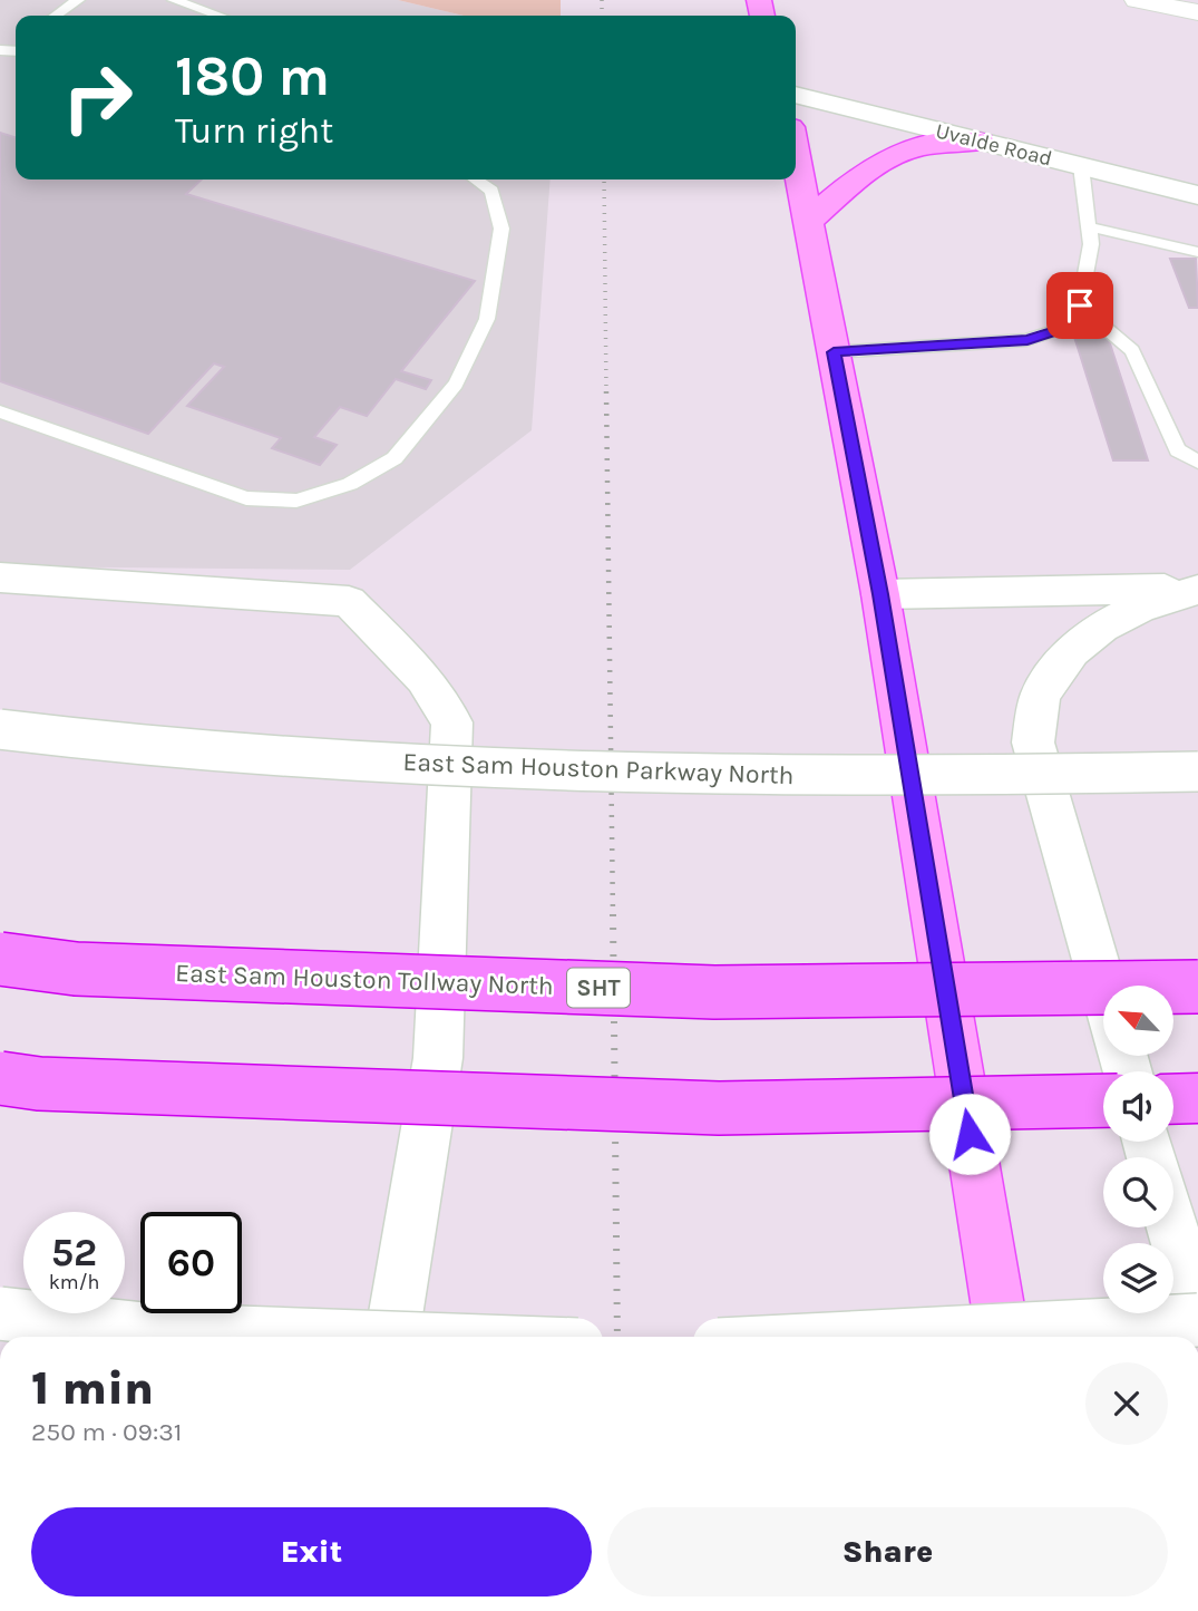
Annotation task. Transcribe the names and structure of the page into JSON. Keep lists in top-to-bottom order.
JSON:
{
  "streets": {
    "highway": ["East Sam Houston Tollway North", "SHT"],
    "main road": ["Uvalde Road", "East Sam Houston Parkway North"]
  },
  "north": "top left",
  "page": {
    "turn": ["180 m", "Turn right"],
    "speed": "52 km/h",
    "limit": "60",
    "heading": ["1 min", "250 m · 09:31"],
    "buttons": ["Exit", "Share"]
  }
}
